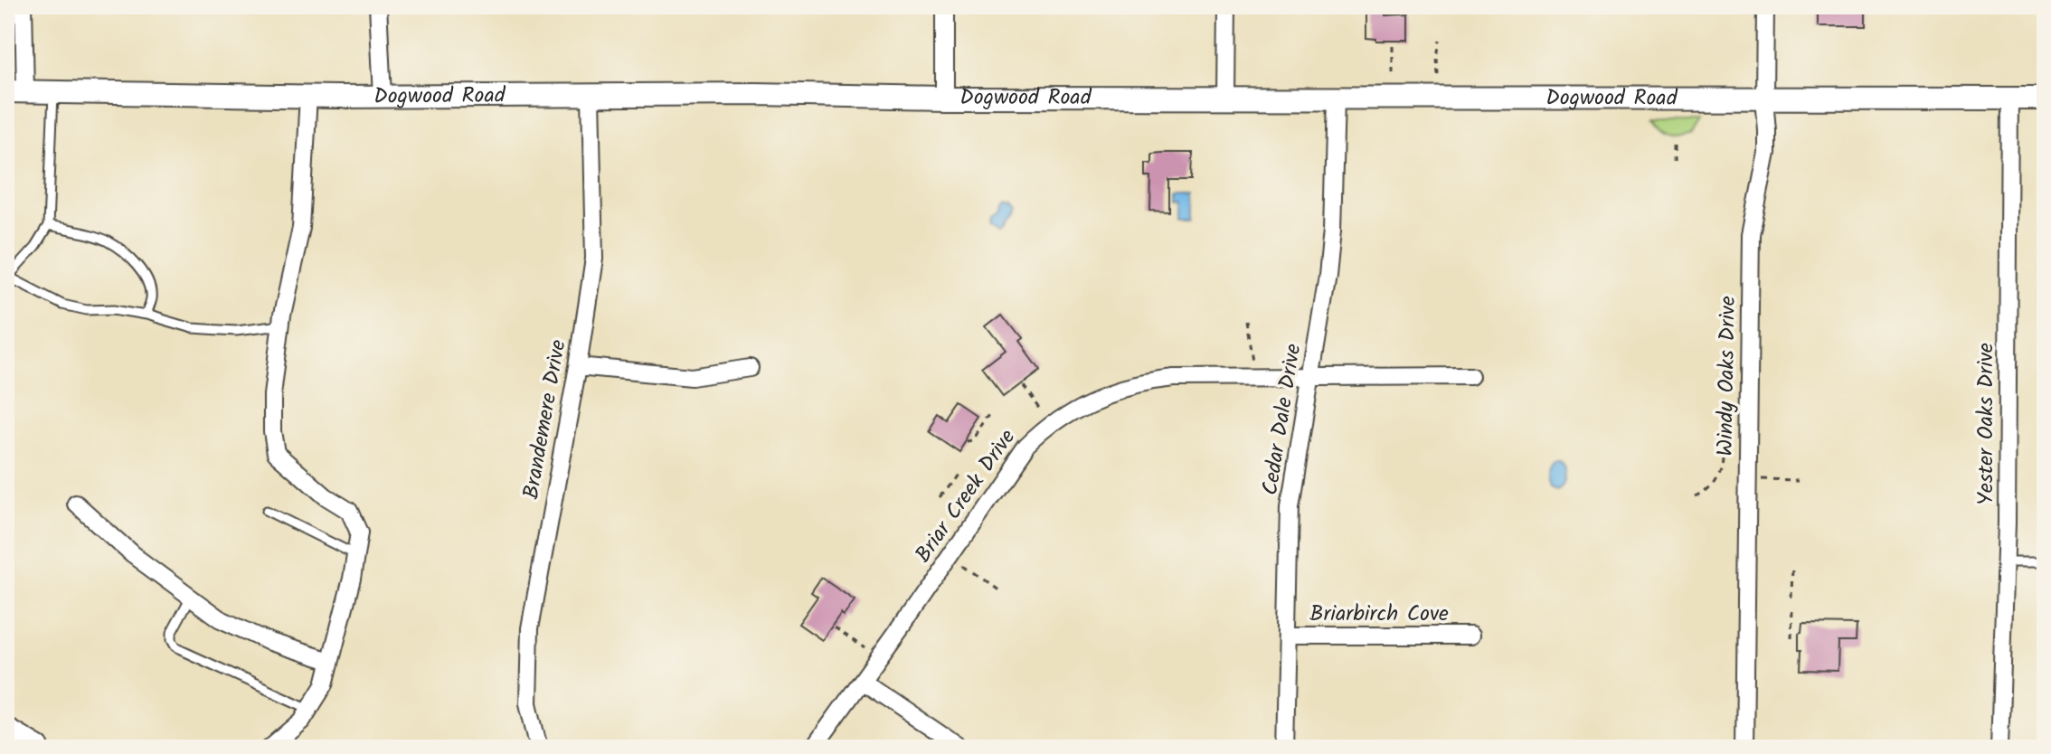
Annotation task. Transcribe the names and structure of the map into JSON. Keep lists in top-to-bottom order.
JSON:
{
  "streets": {
    "street": [
      "Dogwood Road",
      "Windy Oaks Drive",
      "Brandemere Drive",
      "Cedar Dale Drive",
      "Yester Oaks Drive",
      "Briar Creek Drive",
      "Briarbirch Cove"
    ]
  },
  "crossings": [
    ["Dogwood Road", "Windy Oaks Drive"],
    ["Dogwood Road", "Brandemere Drive"],
    ["Dogwood Road", "Cedar Dale Drive"],
    ["Dogwood Road", "Yester Oaks Drive"],
    ["Cedar Dale Drive", "Briar Creek Drive"],
    ["Cedar Dale Drive", "Briarbirch Cove"]
  ]
}
